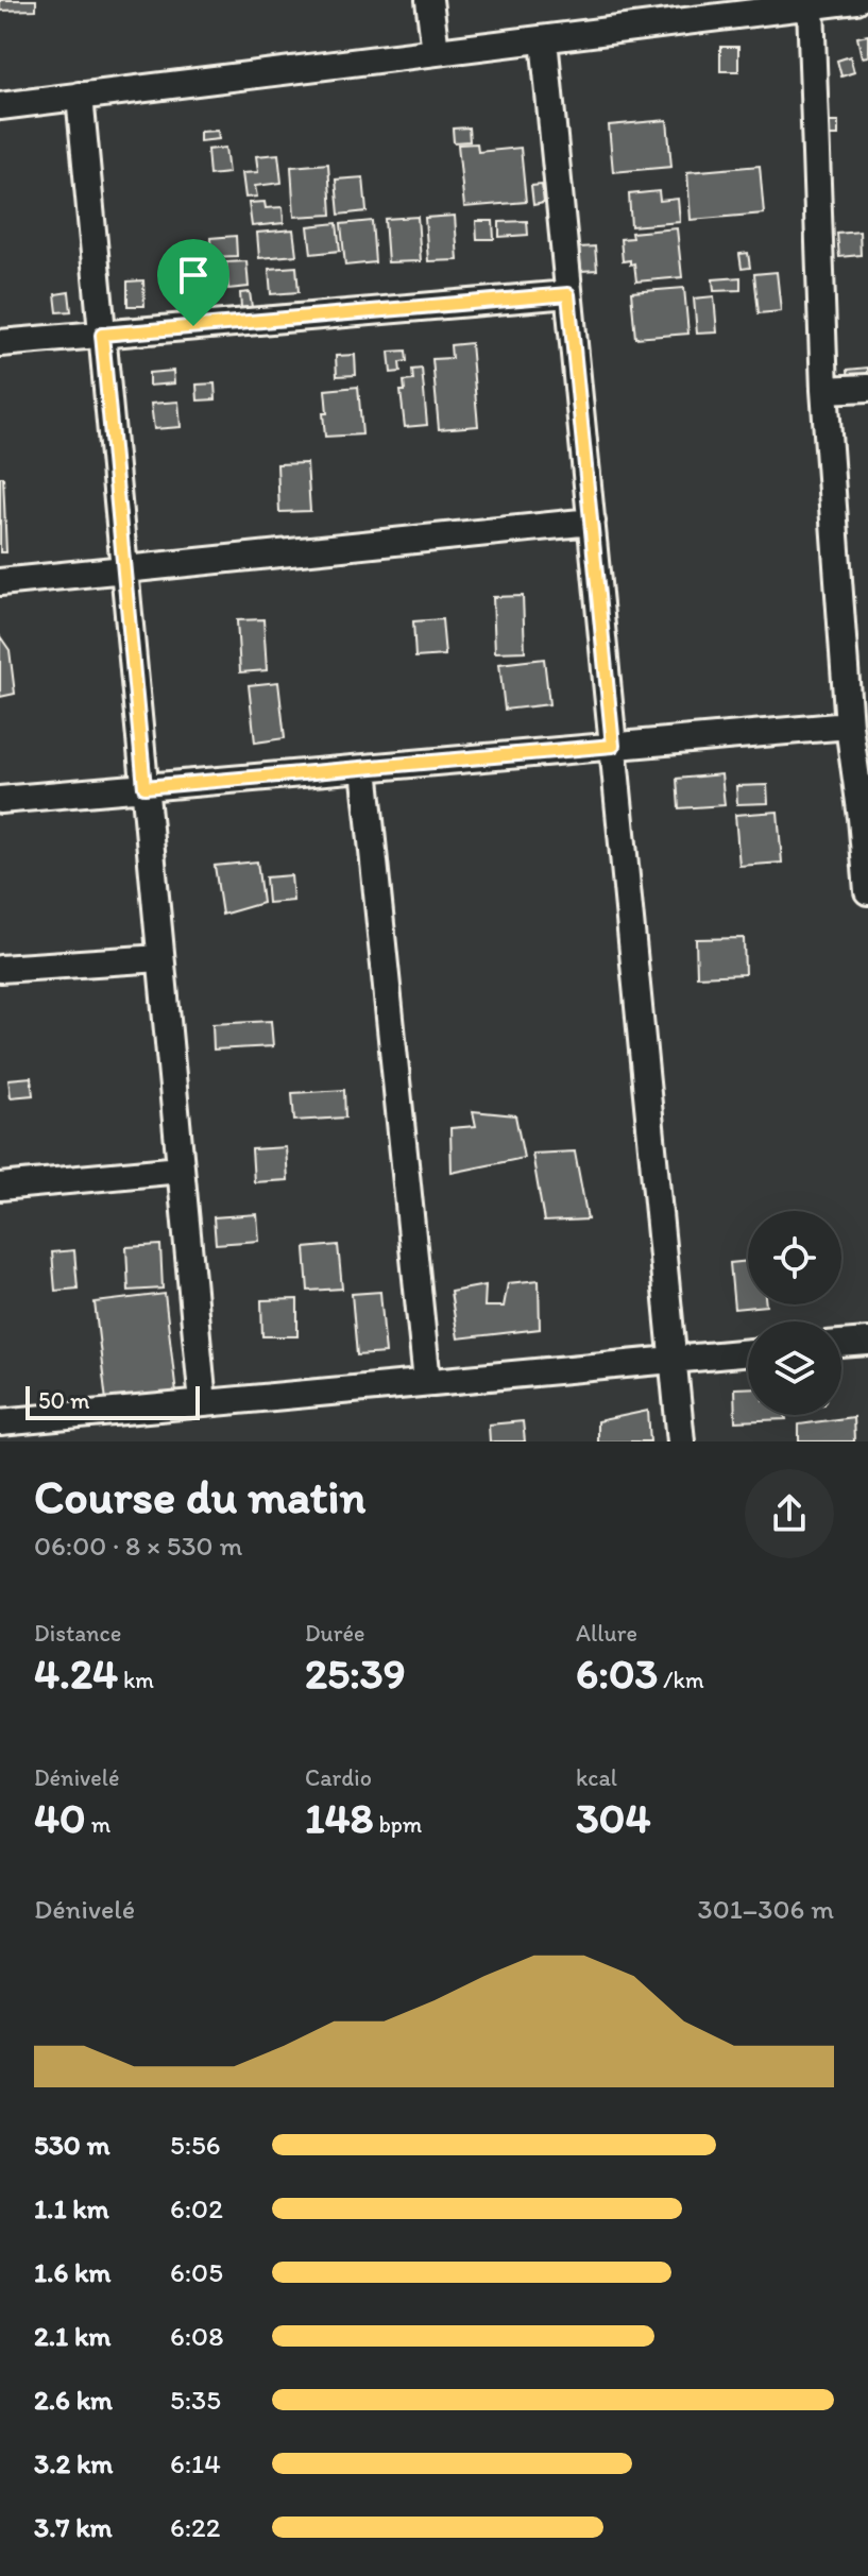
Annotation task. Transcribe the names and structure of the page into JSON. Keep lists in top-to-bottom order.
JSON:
{
  "scale_bar": "50 m",
  "page": {
    "scale": "50 m",
    "heading": ["Course du matin", "06:00 · 8 × 530 m"],
    "stats": [
      ["Distance", "4.24 km"],
      ["Durée", "25:39"],
      ["Allure", "6:03 /km"],
      ["Dénivelé", "40 m"],
      ["Cardio", "148 bpm"],
      ["kcal", "304"]
    ],
    "chart": ["Dénivelé", "301–306 m"],
    "list": [
      {
        "name": "530 m",
        "note": "5:56"
      },
      {
        "name": "1.1 km",
        "note": "6:02"
      },
      {
        "name": "1.6 km",
        "note": "6:05"
      },
      {
        "name": "2.1 km",
        "note": "6:08"
      },
      {
        "name": "2.6 km",
        "note": "5:35"
      },
      {
        "name": "3.2 km",
        "note": "6:14"
      },
      {
        "name": "3.7 km",
        "note": "6:22"
      }
    ]
  }
}
